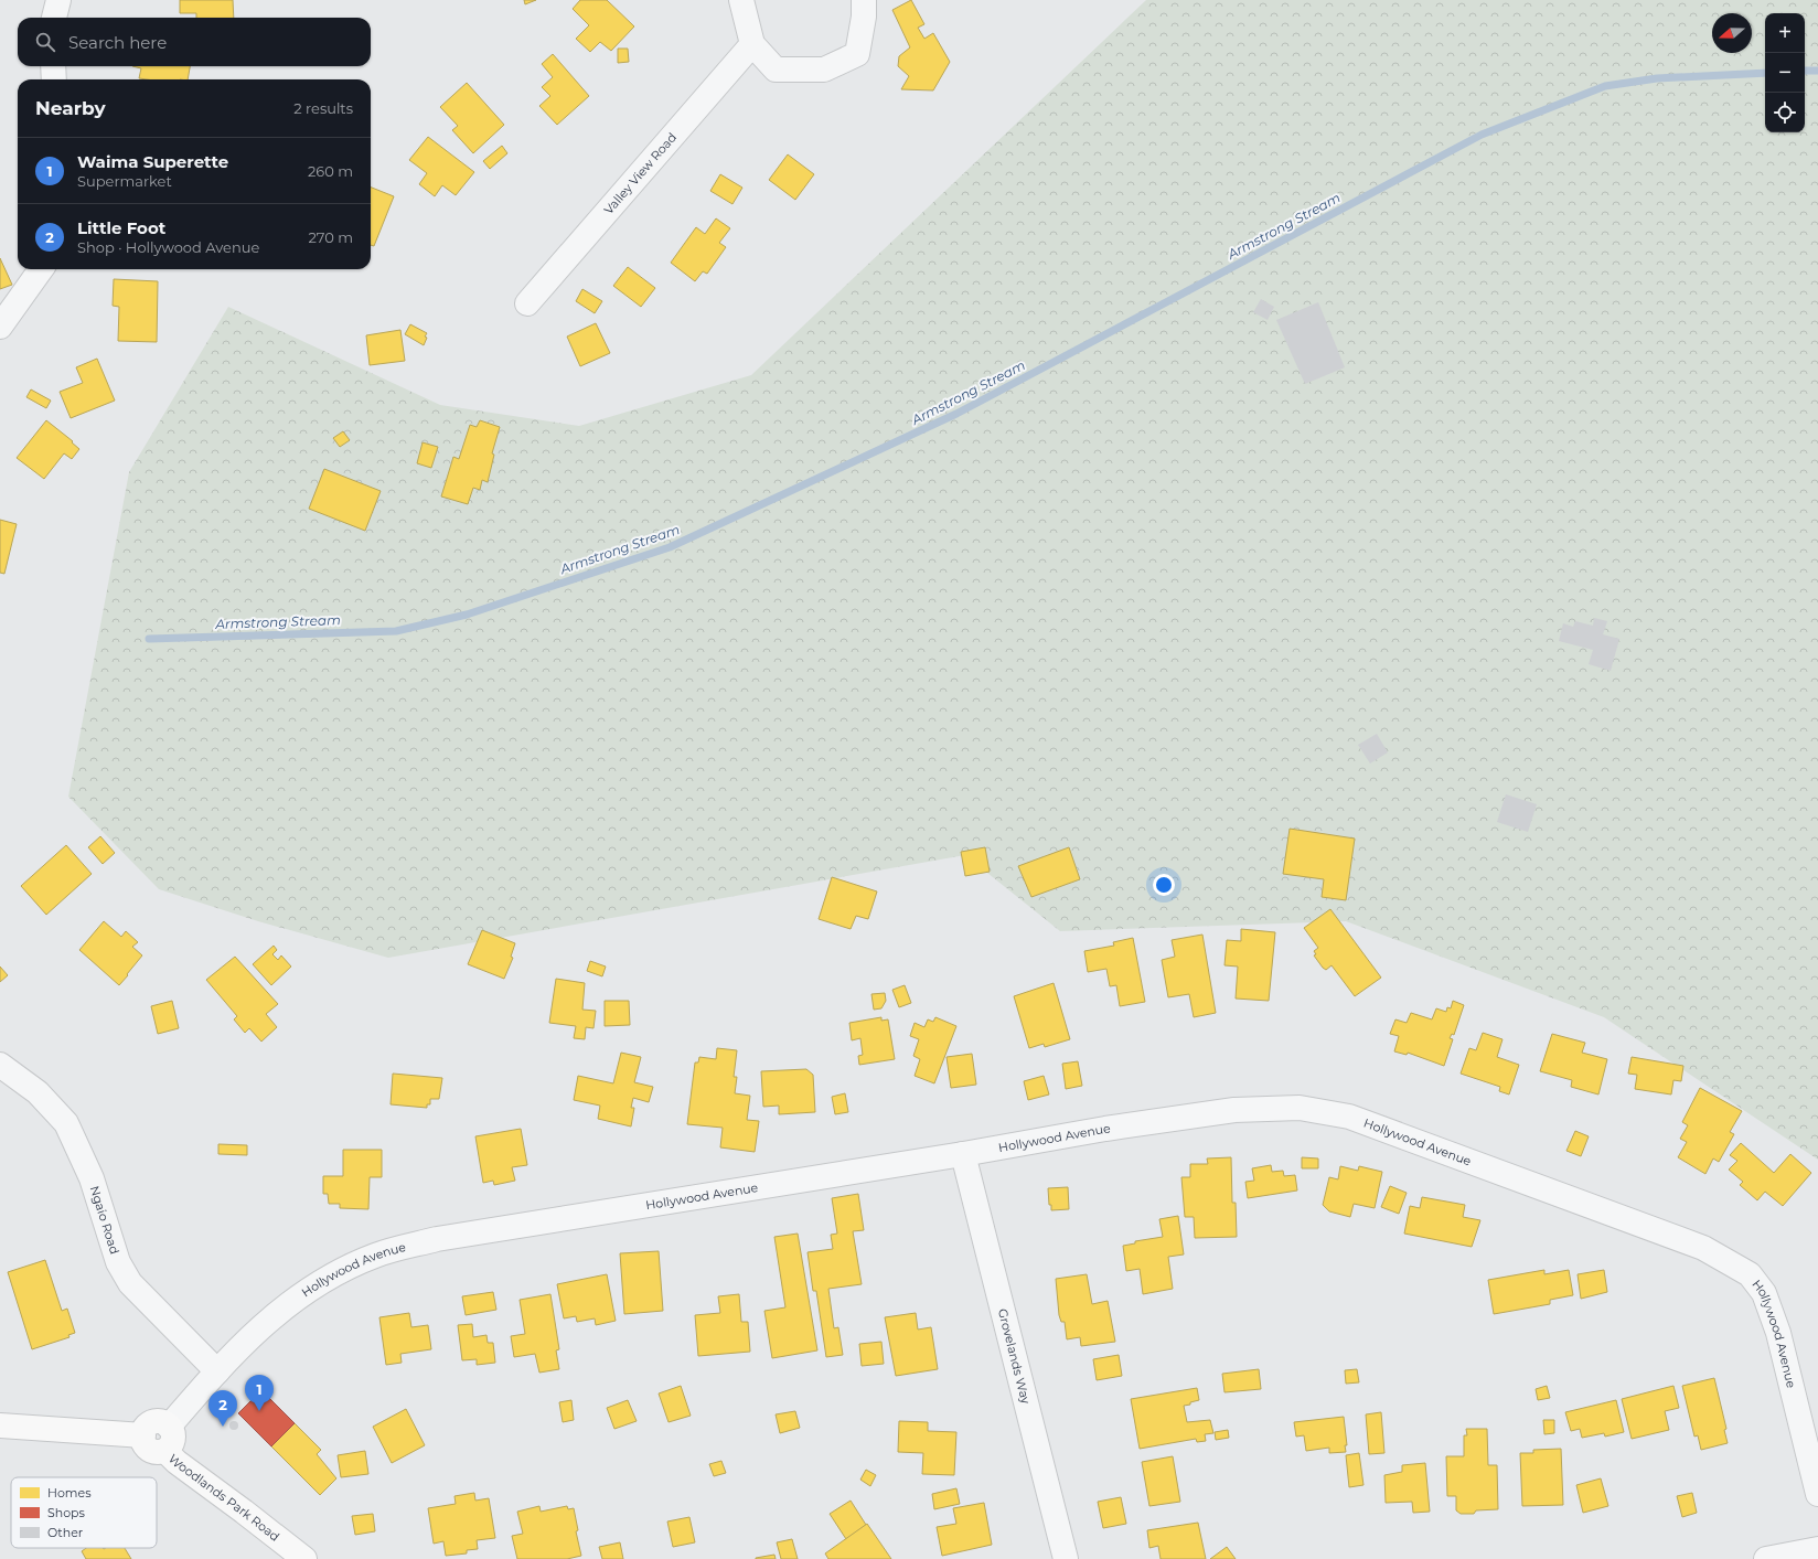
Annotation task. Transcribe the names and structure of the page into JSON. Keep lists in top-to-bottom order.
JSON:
{
  "streets": {
    "street": [
      "Valley View Road",
      "Hollywood Avenue",
      "Ngaio Road",
      "Grovelands Way",
      "Woodlands Park Road"
    ]
  },
  "crossings": [
    ["Hollywood Avenue", "Ngaio Road"],
    ["Hollywood Avenue", "Grovelands Way"],
    ["Hollywood Avenue", "Woodlands Park Road"]
  ],
  "water": ["Armstrong Stream"],
  "legend": ["Homes", "Shops", "Other"],
  "north": "left",
  "page": {
    "map_buttons": ["+", "−"],
    "search": "Search here",
    "heading": ["Nearby", "2 results"],
    "list": [
      {
        "mark": "1",
        "name": "Waima Superette",
        "note": "Supermarket",
        "value": "260 m"
      },
      {
        "mark": "2",
        "name": "Little Foot",
        "note": "Shop · Hollywood Avenue",
        "value": "270 m"
      }
    ],
    "pins": ["1", "2"]
  }
}
